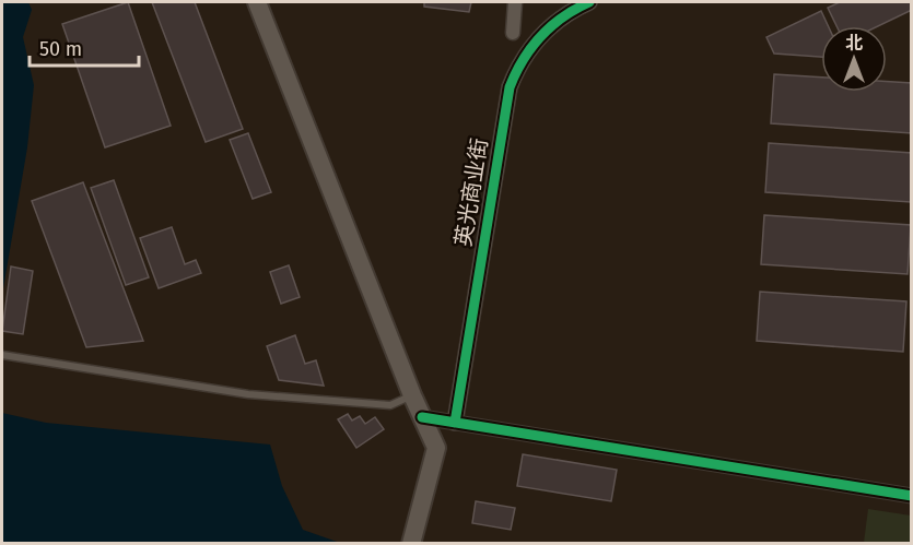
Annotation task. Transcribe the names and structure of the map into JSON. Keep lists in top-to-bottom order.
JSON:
{
  "streets": {
    "street": ["英光商业街"]
  },
  "scale_bar": "50 m",
  "north": "top"
}
